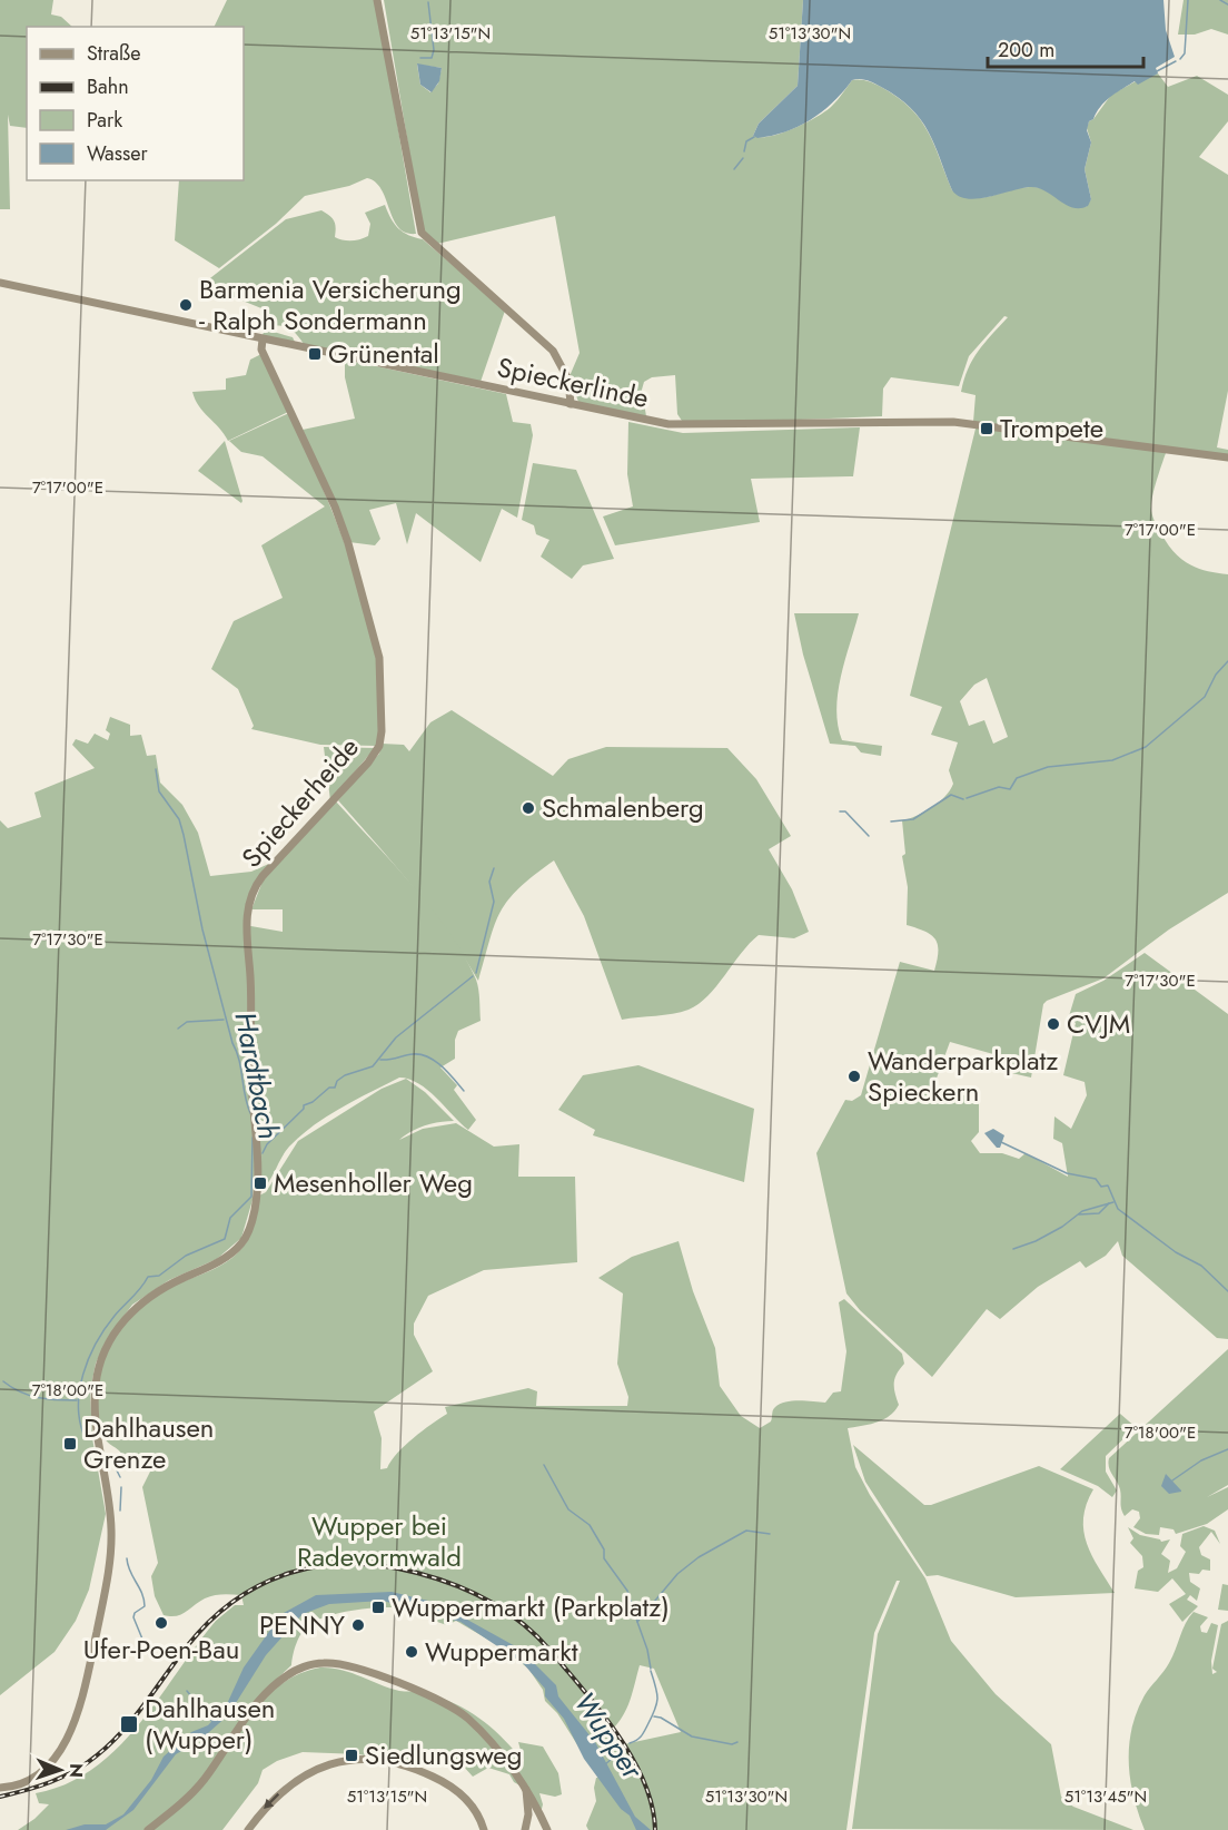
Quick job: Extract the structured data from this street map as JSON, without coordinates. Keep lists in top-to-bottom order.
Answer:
{
  "streets": {
    "main road": ["Spieckerlinde", "Spieckerheide"]
  },
  "crossings": [
    ["Spieckerlinde", "Spieckerheide"]
  ],
  "water": ["Hardtbach", "Wupper"],
  "parks": ["Wupper bei Radevormwald"],
  "places": {
    "other": [
      "Barmenia Versicherung - Ralph Sondermann",
      "Schmalenberg",
      "CVJM",
      "Wanderparkplatz Spieckern",
      "Ufer-Poen-Bau",
      "PENNY",
      "Wuppermarkt"
    ],
    "transit": [
      "Grünental",
      "Trompete",
      "Mesenholler Weg",
      "Dahlhausen Grenze",
      "Wuppermarkt (Parkplatz)",
      "Dahlhausen (Wupper)",
      "Siedlungsweg"
    ]
  },
  "legend": [
    "Straße",
    "Bahn",
    "Park",
    "Wasser"
  ],
  "scale_bar": "200 m",
  "north": "right",
  "coordinates": [
    "51°13'15\"N",
    "51°13'30\"N",
    "7°17'00\"E",
    "7°17'30\"E",
    "7°18'00\"E",
    "51°13'45\"N"
  ]
}
